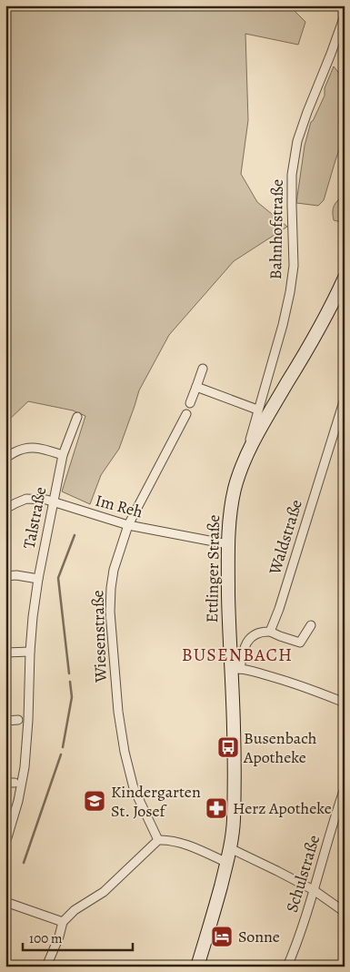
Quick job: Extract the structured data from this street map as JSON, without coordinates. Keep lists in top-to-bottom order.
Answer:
{
  "streets": {
    "main road": ["Ettlinger Straße"],
    "street": [
      "Bahnhofstraße",
      "Im Reh",
      "Talstraße",
      "Waldstraße",
      "Wiesenstraße",
      "Schulstraße"
    ]
  },
  "crossings": [
    ["Bahnhofstraße", "Ettlinger Straße"],
    ["Im Reh", "Talstraße"],
    ["Im Reh", "Ettlinger Straße"],
    ["Im Reh", "Wiesenstraße"]
  ],
  "districts": ["BUSENBACH"],
  "places": {
    "bus stop": ["Busenbach Apotheke"],
    "school or university": ["Kindergarten St. Josef"],
    "pharmacy": ["Herz Apotheke"],
    "hotel": ["Sonne"]
  },
  "scale_bar": "100 m"
}
